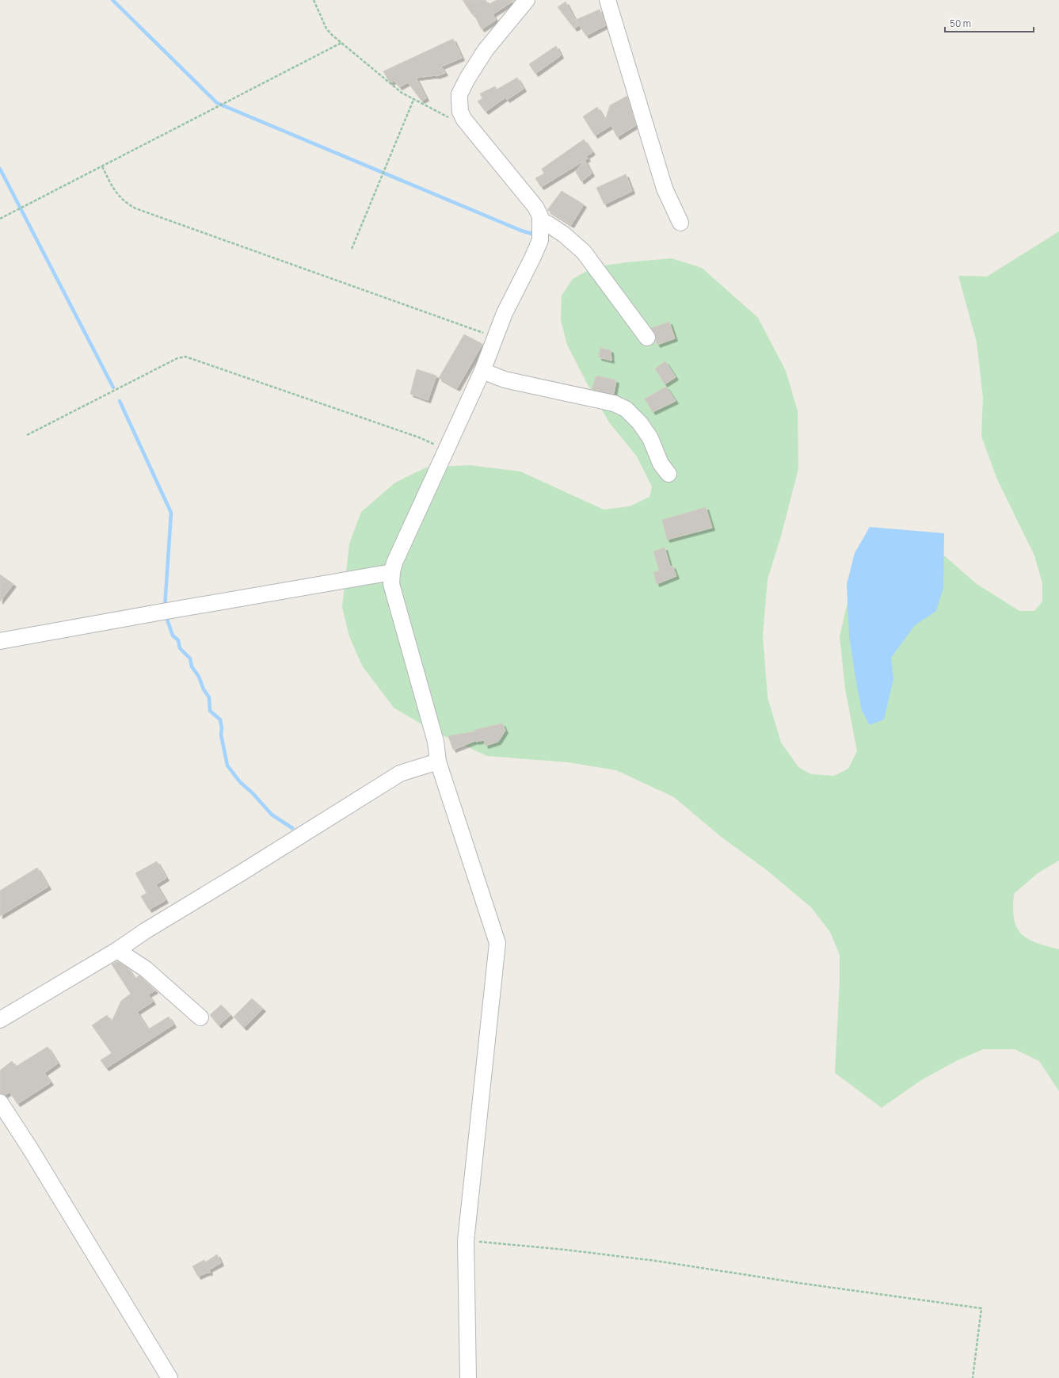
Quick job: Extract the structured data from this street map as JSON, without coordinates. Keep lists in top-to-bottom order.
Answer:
{
  "scale_bar": "50 m"
}
